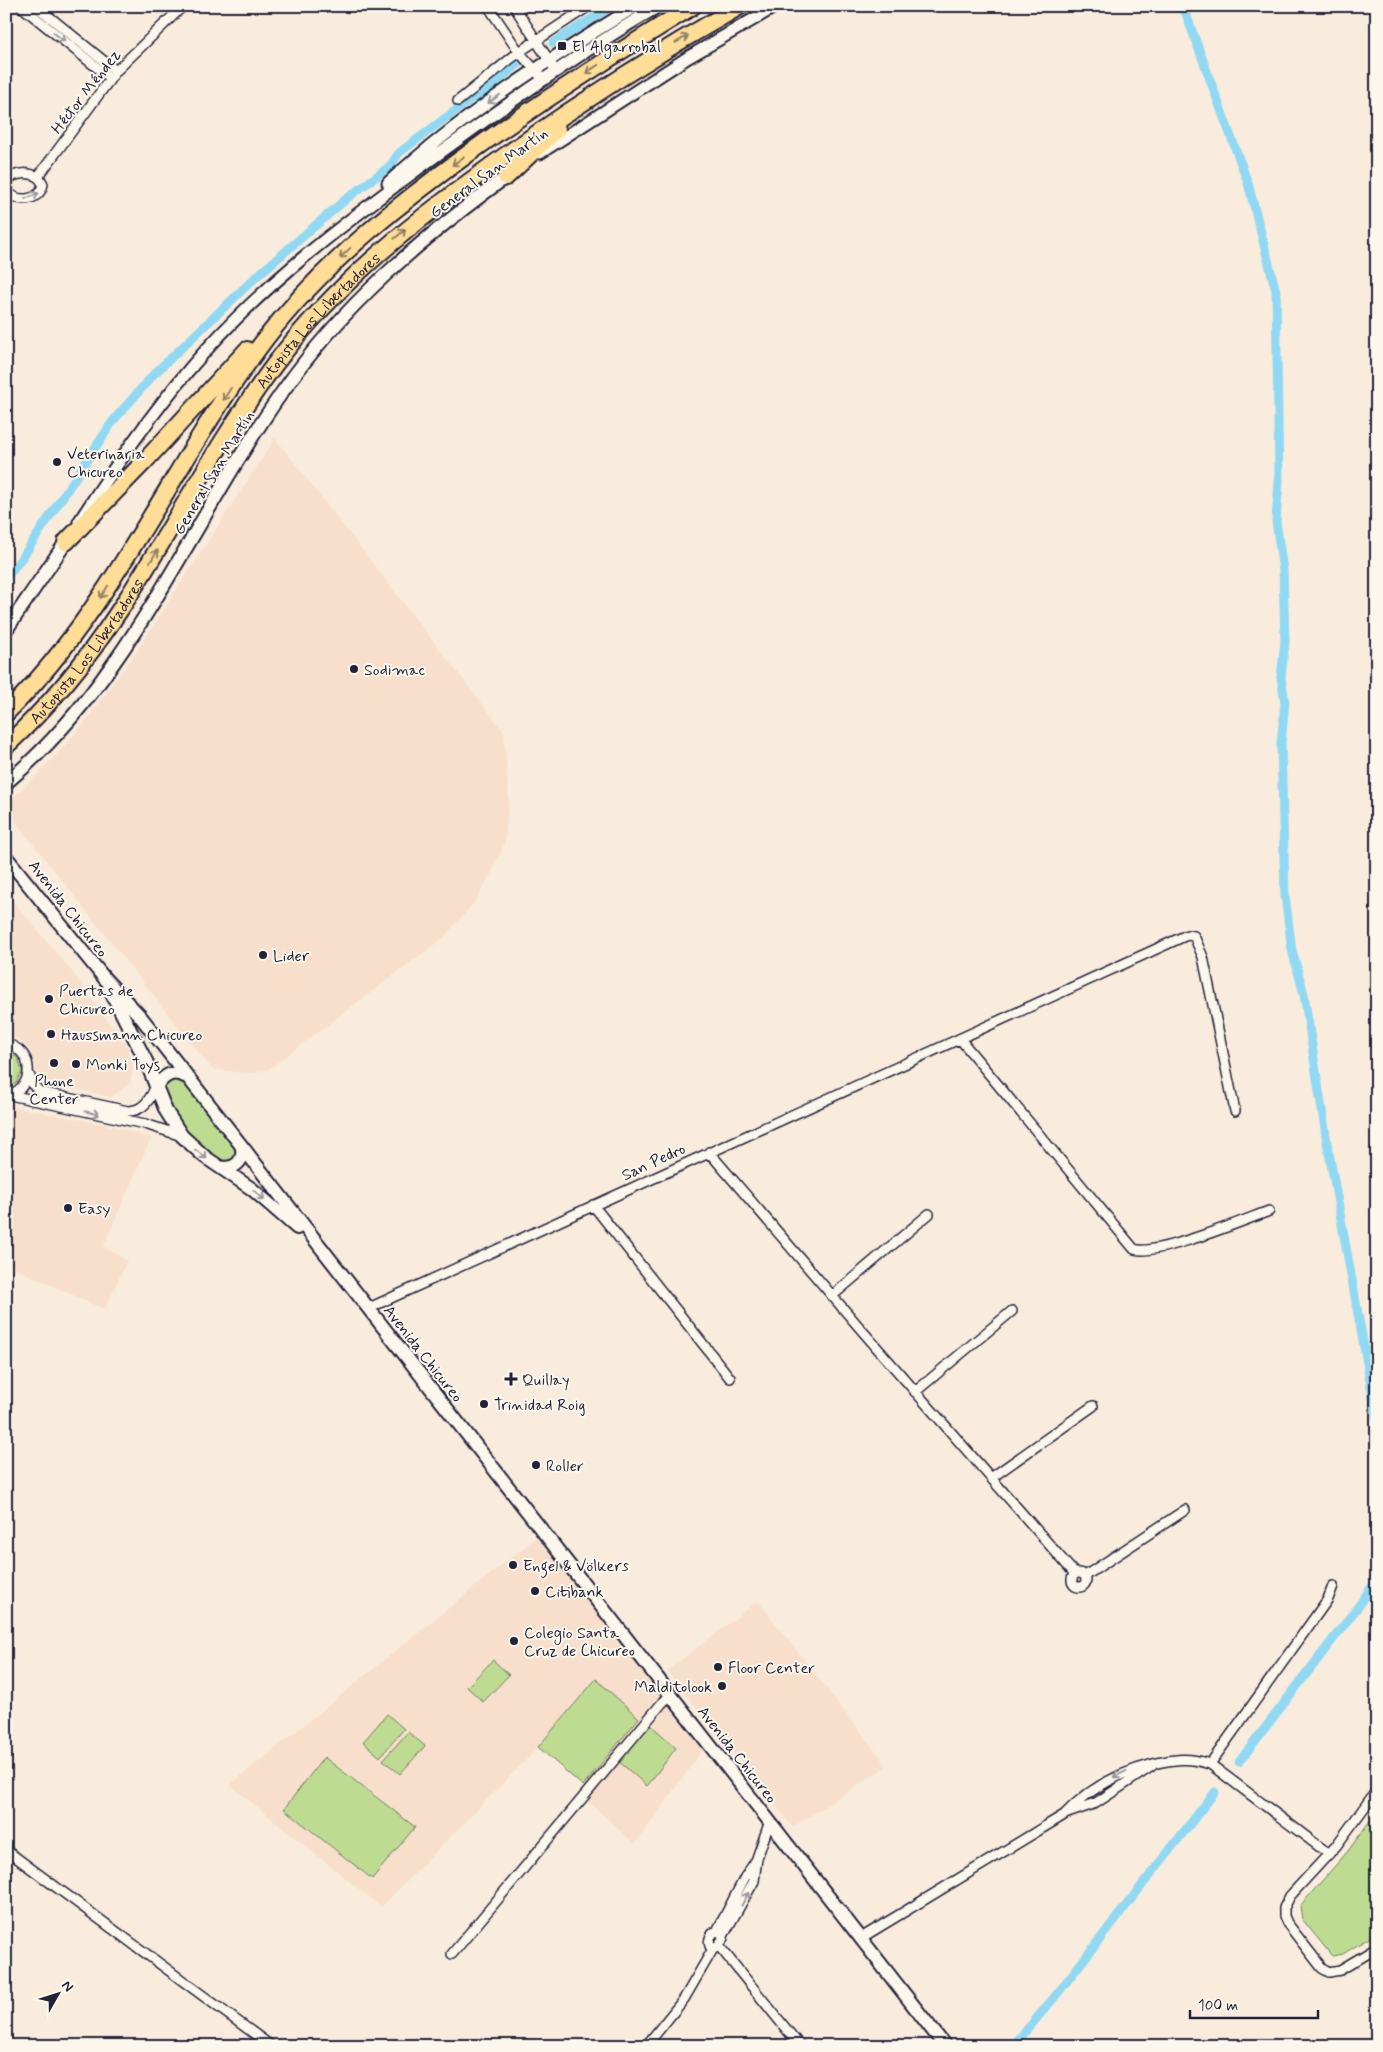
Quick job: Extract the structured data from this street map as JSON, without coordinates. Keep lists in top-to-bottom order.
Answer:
{
  "streets": {
    "highway": ["Autopista Los Libertadores"],
    "main road": ["General San Martín", "Avenida Chicureo"],
    "street": ["Héctor Méndez", "San Pedro"]
  },
  "crossings": [
    ["Avenida Chicureo", "San Pedro"]
  ],
  "places": {
    "transit": ["El Algarrobal"],
    "other": [
      "Veterinaria Chicureo",
      "Sodimac",
      "Lider",
      "Puertas de Chicureo",
      "Haussmann Chicureo",
      "Phone Center",
      "Monki Toys",
      "Easy",
      "Trinidad Roig",
      "Roller",
      "Engel & Völkers",
      "Citibank",
      "Colegio Santa Cruz de Chicureo",
      "Floor Center",
      "Malditolook"
    ],
    "health": ["Quillay"]
  },
  "scale_bar": "100 m",
  "north": "top right"
}
